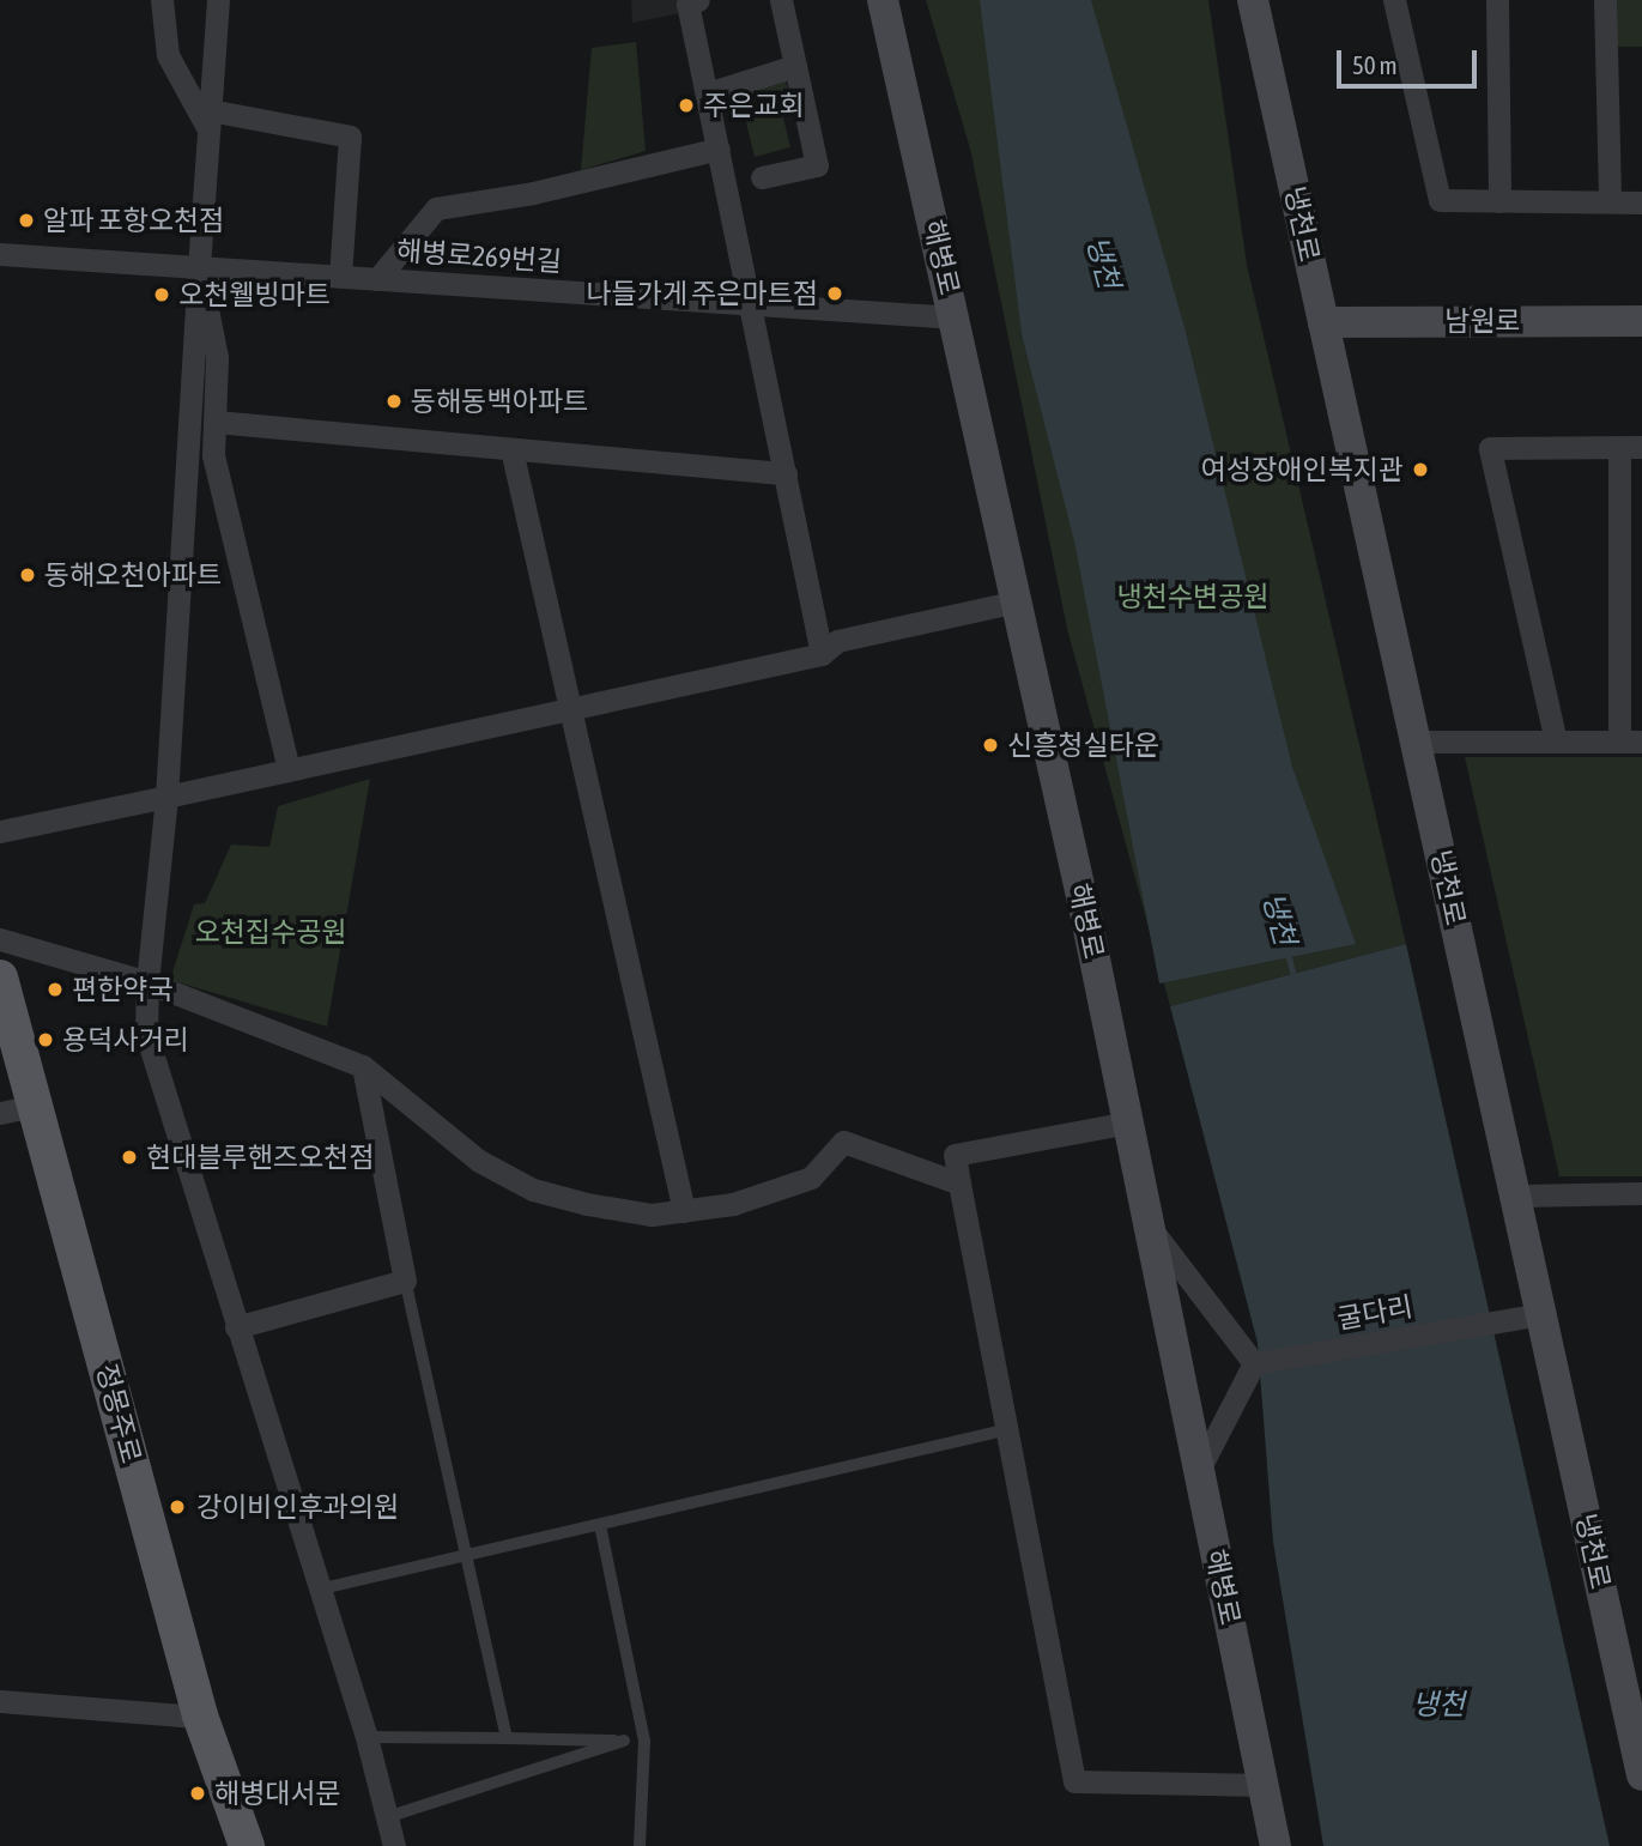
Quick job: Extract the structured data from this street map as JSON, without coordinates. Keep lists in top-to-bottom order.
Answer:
{
  "streets": {
    "main road": [
      "냉천로",
      "해병로",
      "남원로",
      "정몽주로"
    ],
    "street": ["해병로269번길", "굴다리"]
  },
  "crossings": [
    ["냉천로", "남원로"],
    ["냉천로", "굴다리"],
    ["해병로269번길", "해병로"]
  ],
  "water": ["냉천"],
  "parks": ["냉천수변공원", "오천집수공원"],
  "places": [
    "주은교회",
    "알파 포항오천점",
    "나들가게 주은마트점",
    "오천웰빙마트",
    "동해동백아파트",
    "여성장애인복지관",
    "동해오천아파트",
    "신흥청실타운",
    "편한약국",
    "용덕사거리",
    "현대블루핸즈오천점",
    "강이비인후과의원",
    "해병대서문"
  ],
  "scale_bar": "50 m"
}
